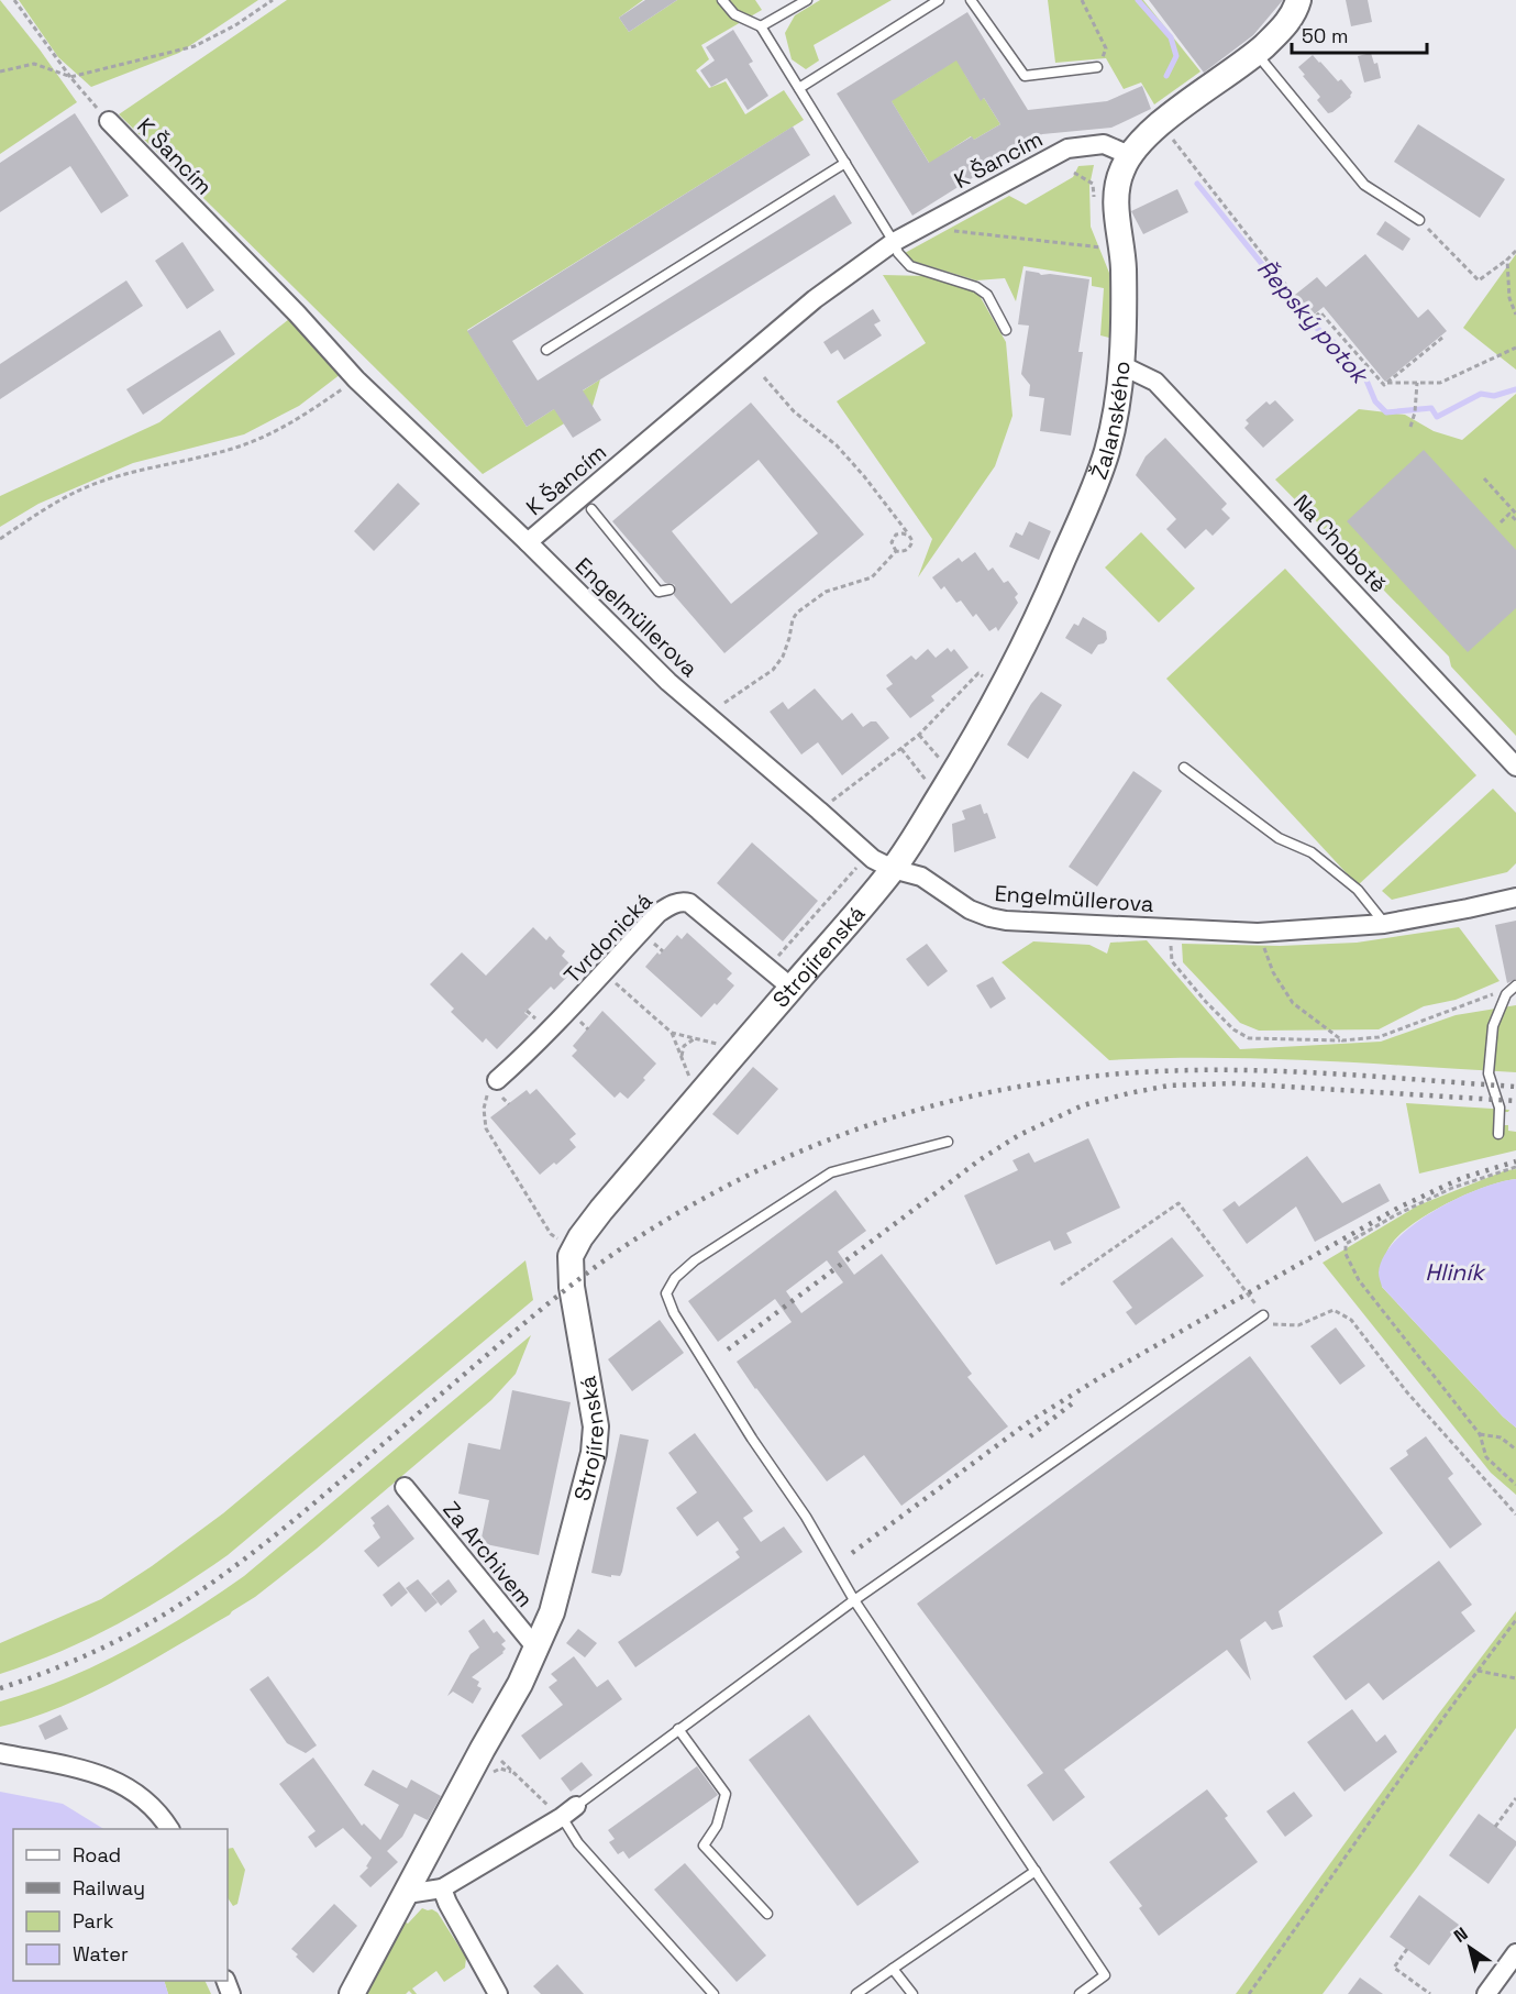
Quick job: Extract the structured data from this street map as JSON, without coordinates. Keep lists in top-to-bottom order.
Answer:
{
  "streets": {
    "street": [
      "K Šancím",
      "Žalanského",
      "Na Chobotě",
      "Engelmüllerova",
      "Tvrdonická",
      "Strojírenská",
      "Za Archivem"
    ]
  },
  "crossings": [
    ["K Šancím", "Žalanského"],
    ["K Šancím", "Engelmüllerova"],
    ["Žalanského", "Na Chobotě"],
    ["Žalanského", "Engelmüllerova"],
    ["Žalanského", "Strojírenská"],
    ["Engelmüllerova", "Strojírenská"],
    ["Tvrdonická", "Strojírenská"],
    ["Strojírenská", "Za Archivem"]
  ],
  "water": ["Řepský potok", "Hliník"],
  "legend": [
    "Road",
    "Railway",
    "Park",
    "Water"
  ],
  "scale_bar": "50 m",
  "north": "top left"
}
